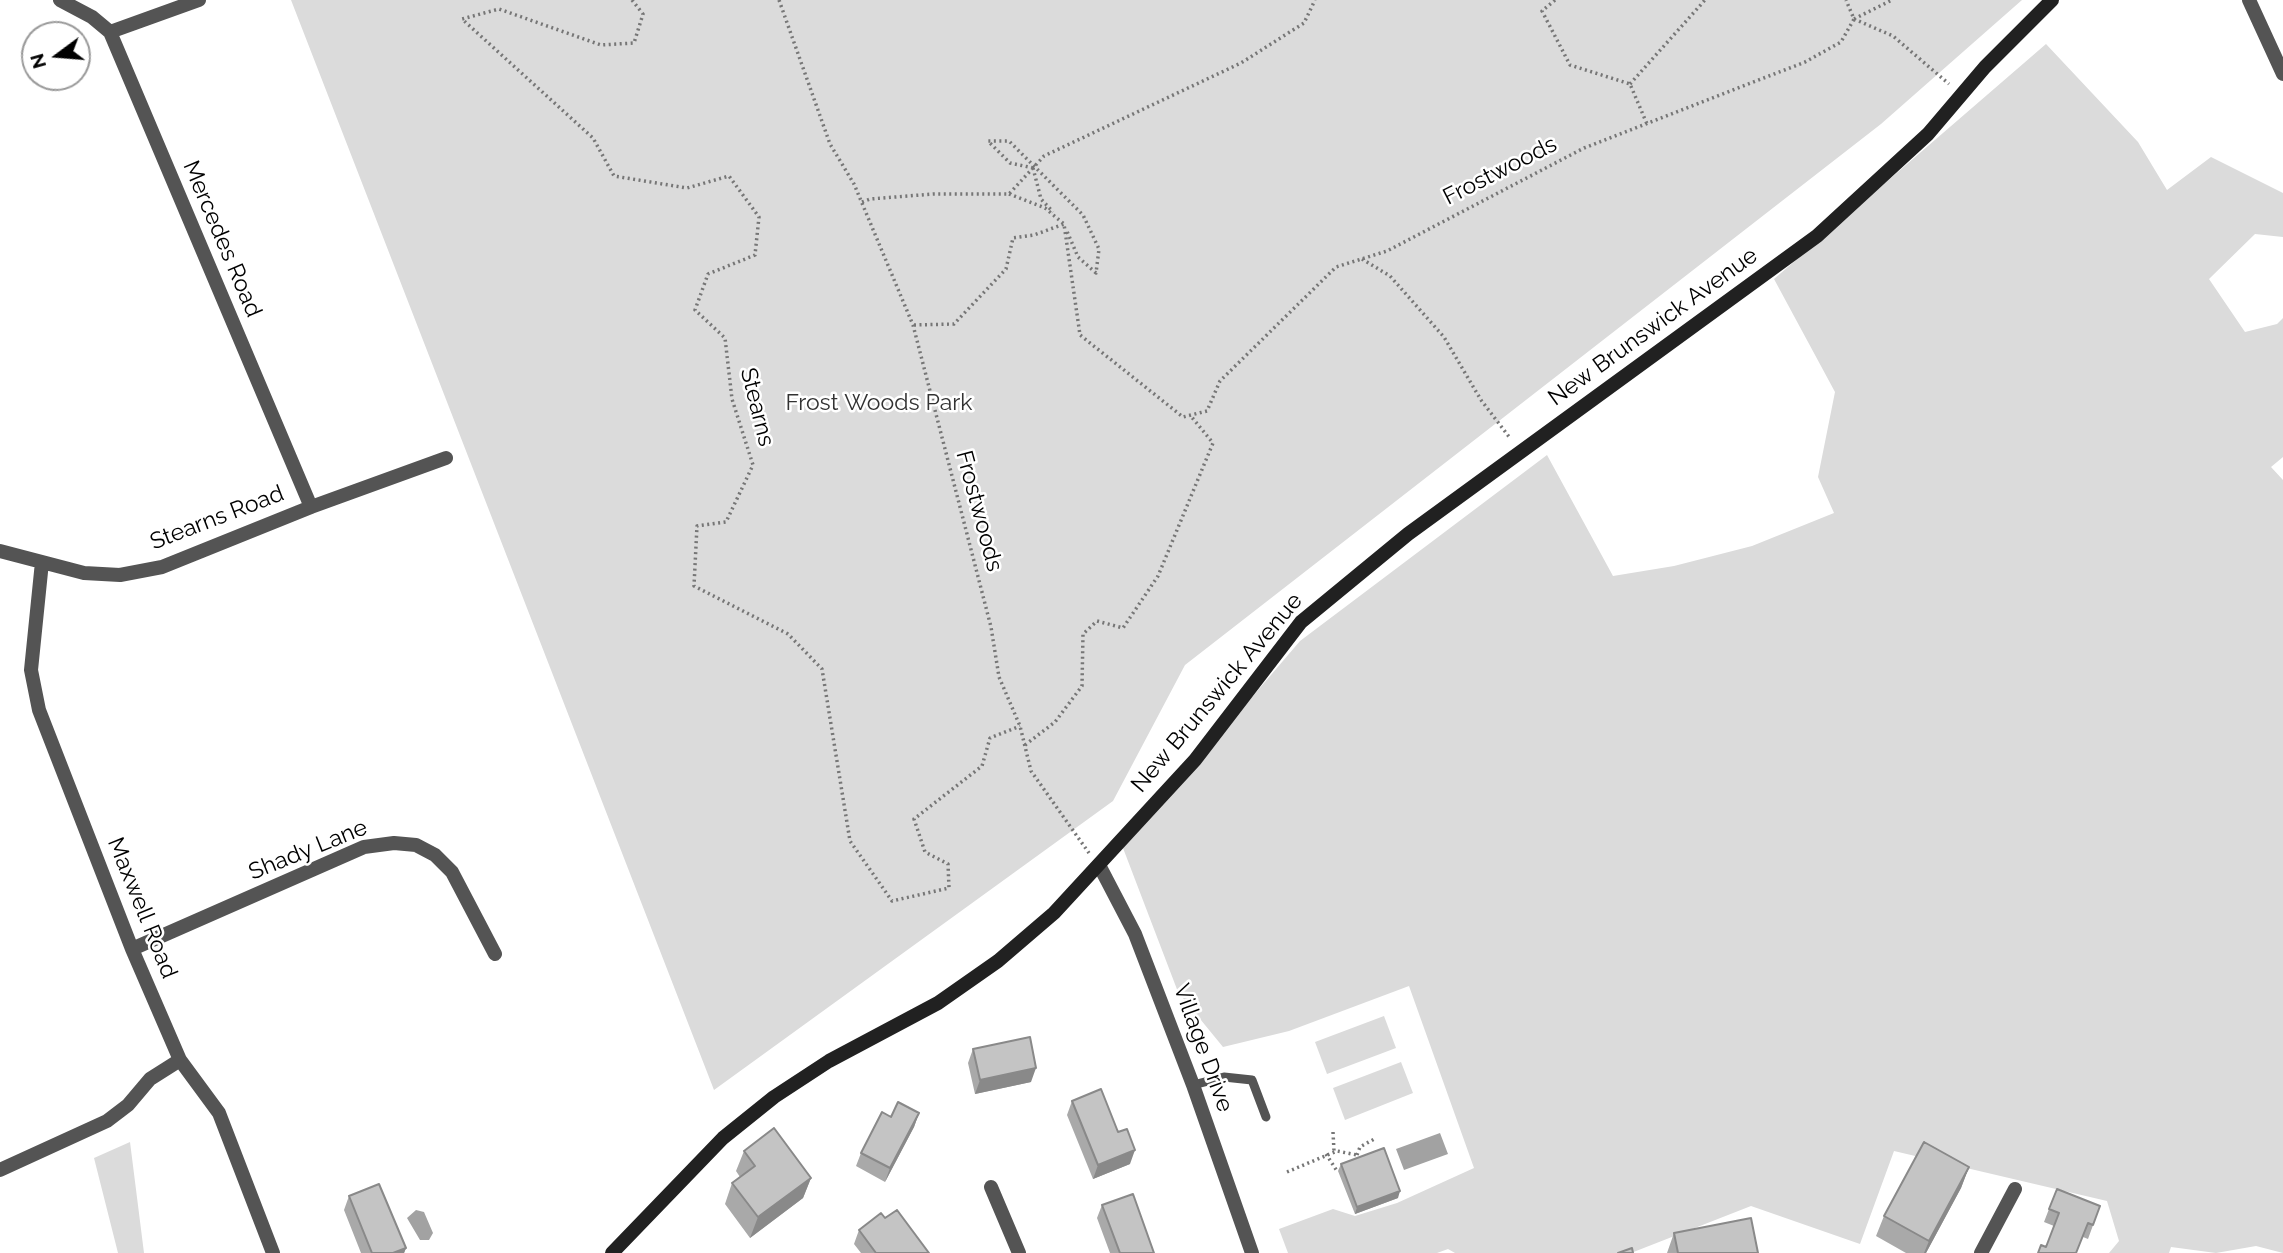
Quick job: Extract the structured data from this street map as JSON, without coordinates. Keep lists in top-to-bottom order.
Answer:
{
  "streets": {
    "street": [
      "Mercedes Road",
      "New Brunswick Avenue",
      "Stearns Road",
      "Shady Lane",
      "Maxwell Road",
      "Village Drive"
    ],
    "path": ["Frostwoods", "Stearns"]
  },
  "crossings": [
    ["Frostwoods", "New Brunswick Avenue"],
    ["Frostwoods", "Stearns"],
    ["Frostwoods", "Village Drive"],
    ["Mercedes Road", "Stearns Road"],
    ["New Brunswick Avenue", "Village Drive"],
    ["Stearns Road", "Maxwell Road"],
    ["Shady Lane", "Maxwell Road"]
  ],
  "parks": ["Frost Woods Park"],
  "north": "left"
}
